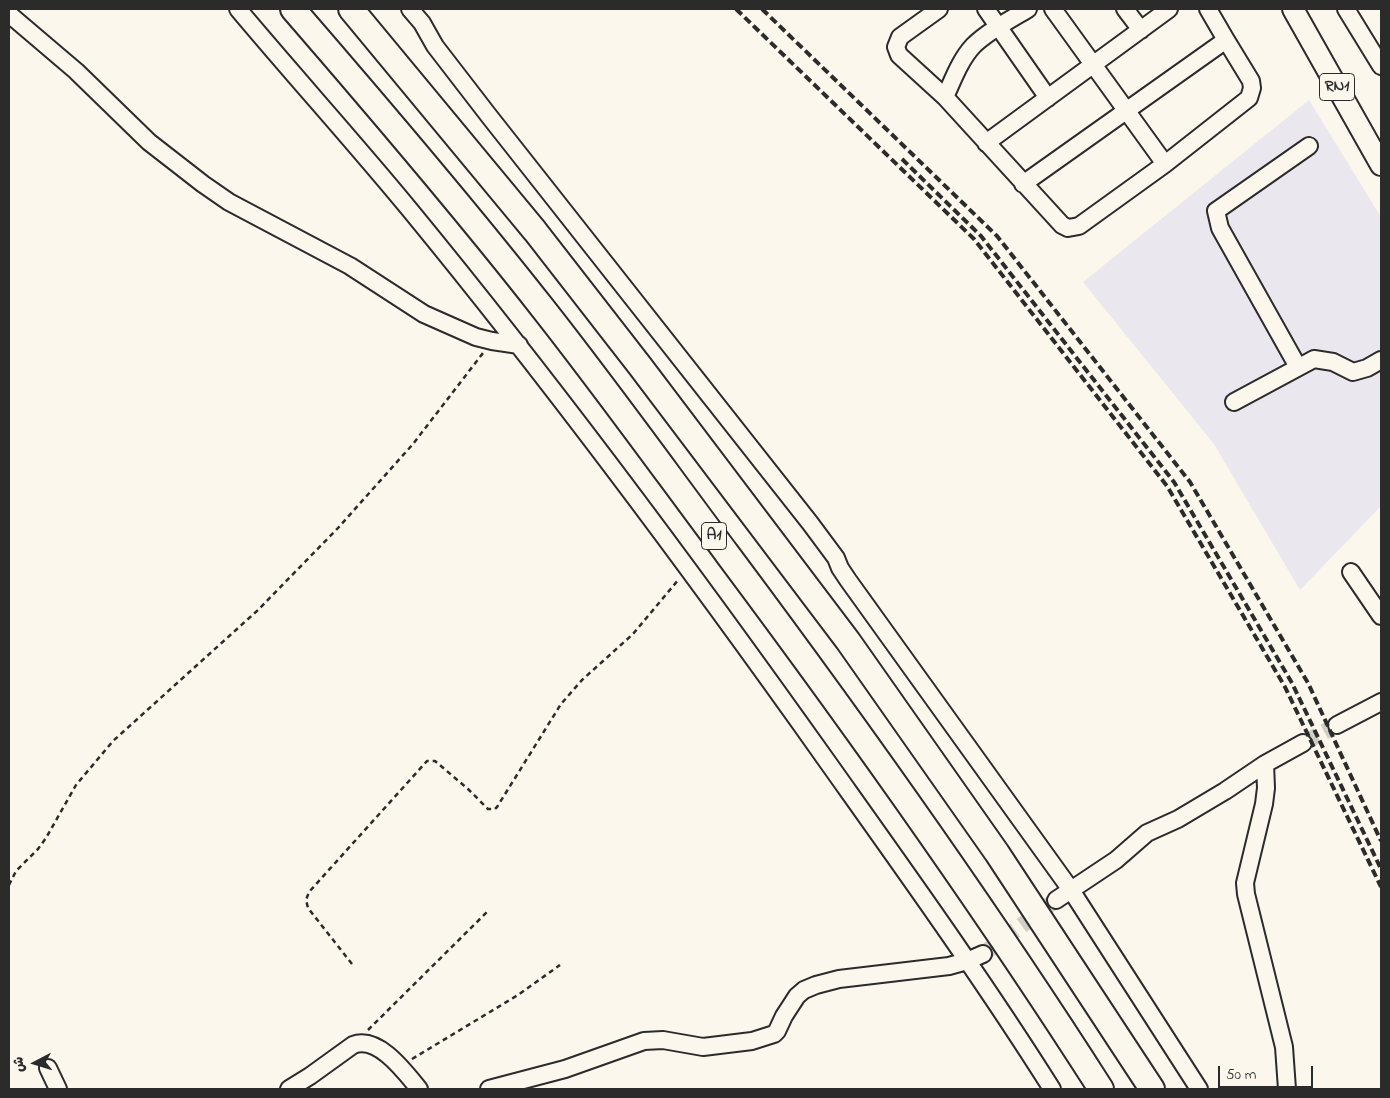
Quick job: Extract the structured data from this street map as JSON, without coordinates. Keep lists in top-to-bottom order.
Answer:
{
  "streets": {
    "highway": ["A1"],
    "main road": ["RN1"]
  },
  "scale_bar": "50 m",
  "north": "left"
}
